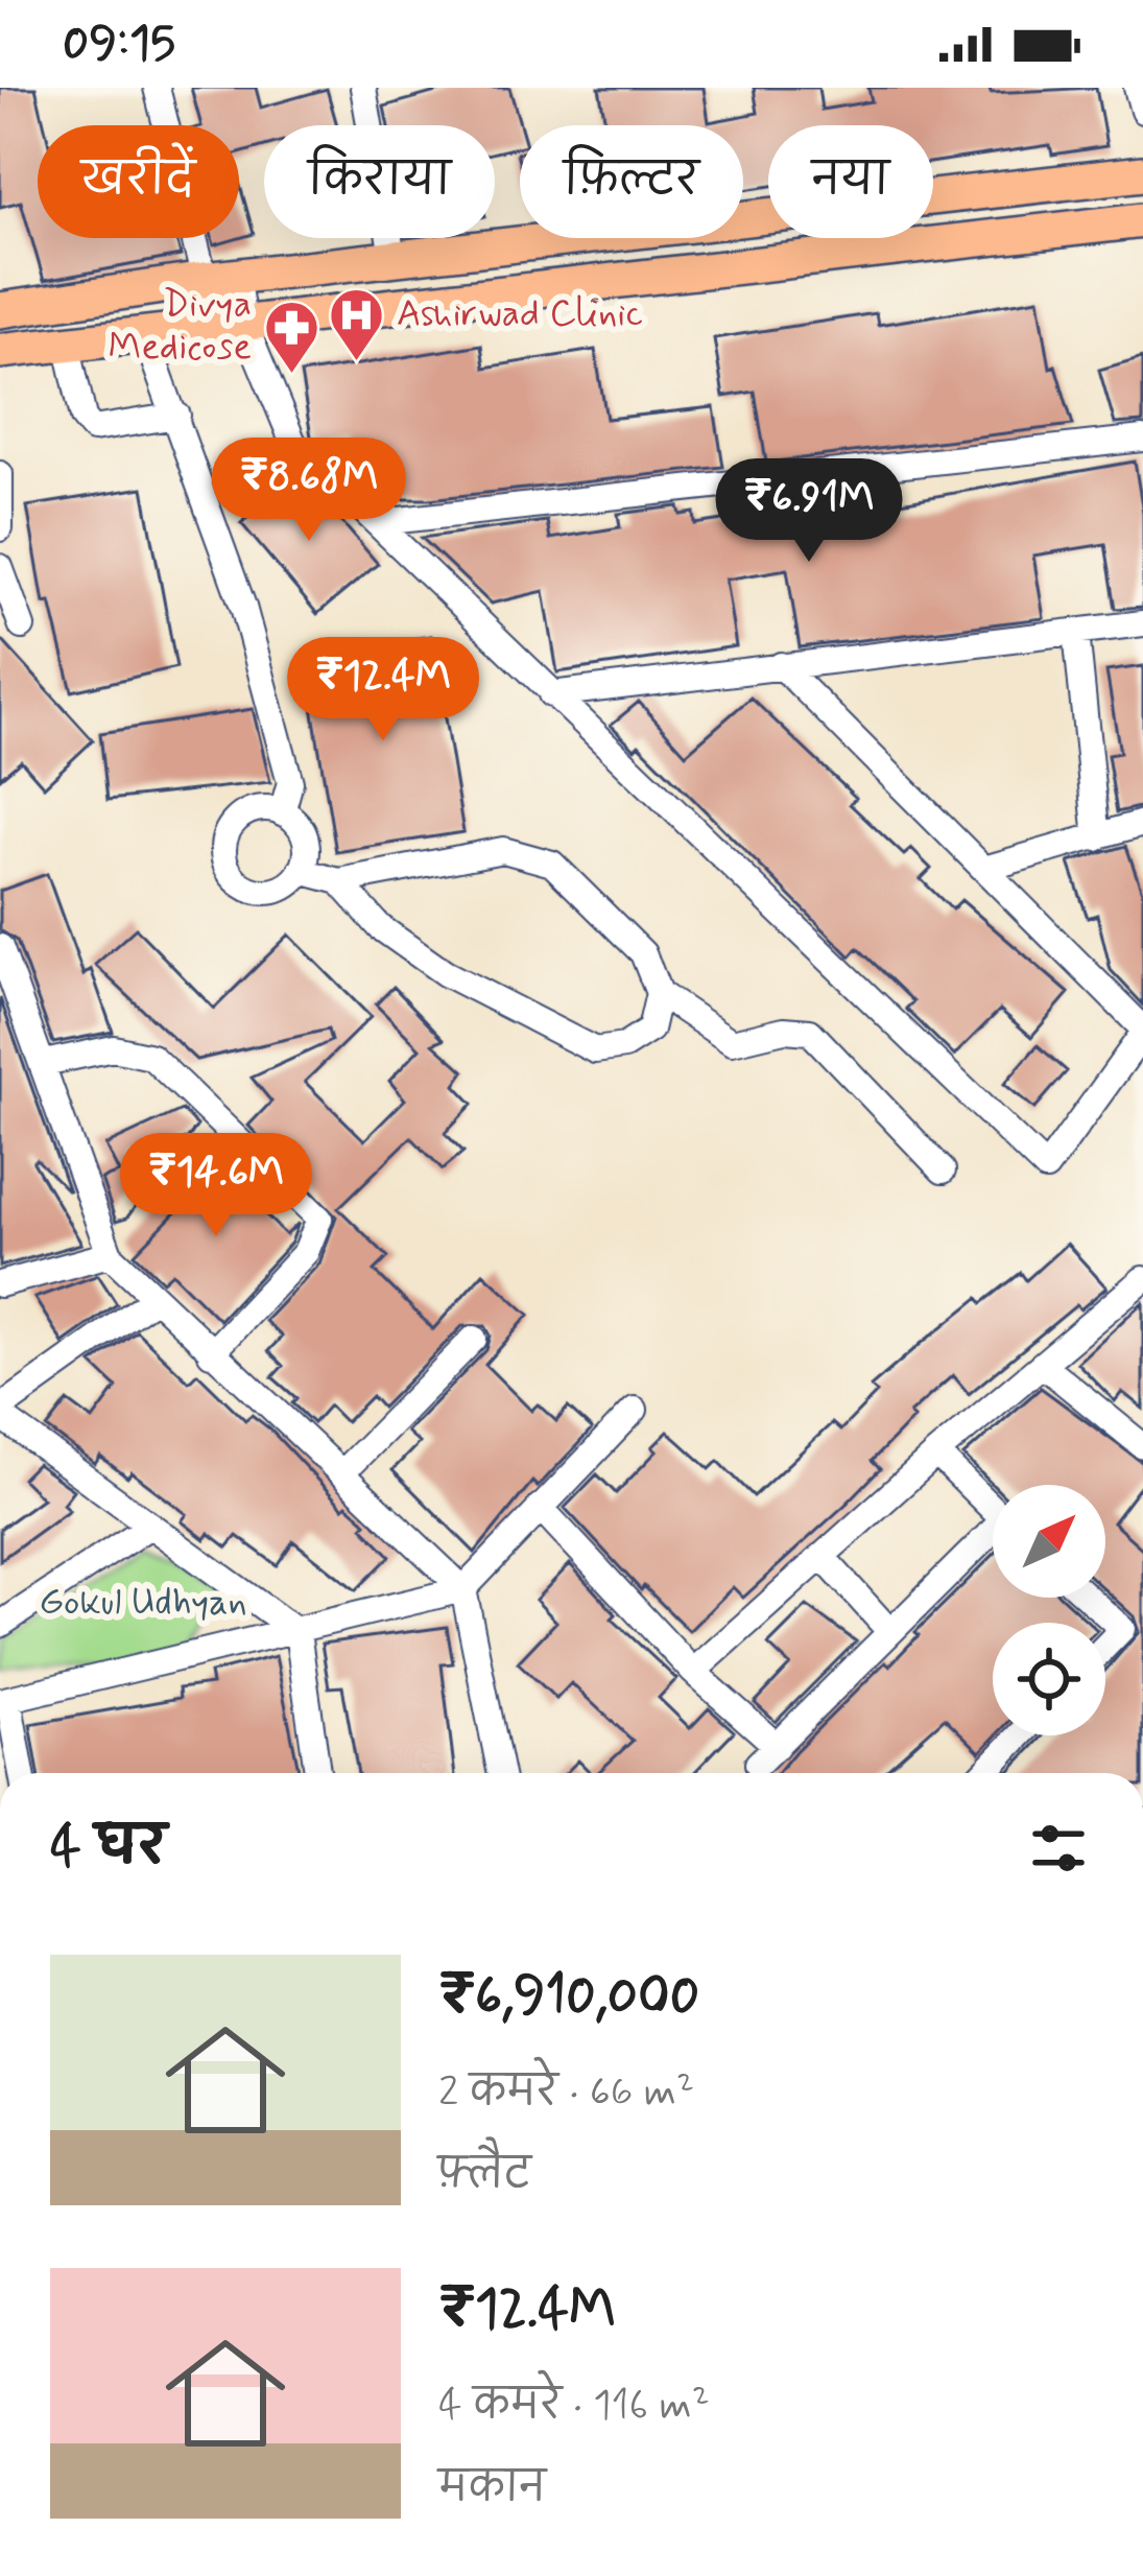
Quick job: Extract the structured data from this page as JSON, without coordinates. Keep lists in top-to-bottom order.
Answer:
{
  "parks": ["Gokul Udhyan"],
  "places": {
    "hospital": ["Ashirwad Clinic"],
    "pharmacy": ["Divya Medicose"]
  },
  "north": "top right",
  "page": {
    "status": "09:15",
    "chip": [
      "खरीदें",
      "किराया",
      "फ़िल्टर",
      "नया"
    ],
    "price": [
      "₹8.68M",
      "₹6.91M",
      "₹12.4M",
      "₹14.6M"
    ],
    "heading": "4 घर",
    "list": [
      {
        "name": "₹6,910,000",
        "note": "2 कमरे · 66 m² · फ़्लैट"
      },
      {
        "name": "₹12.4M",
        "note": "4 कमरे · 116 m² · मकान"
      }
    ]
  }
}
